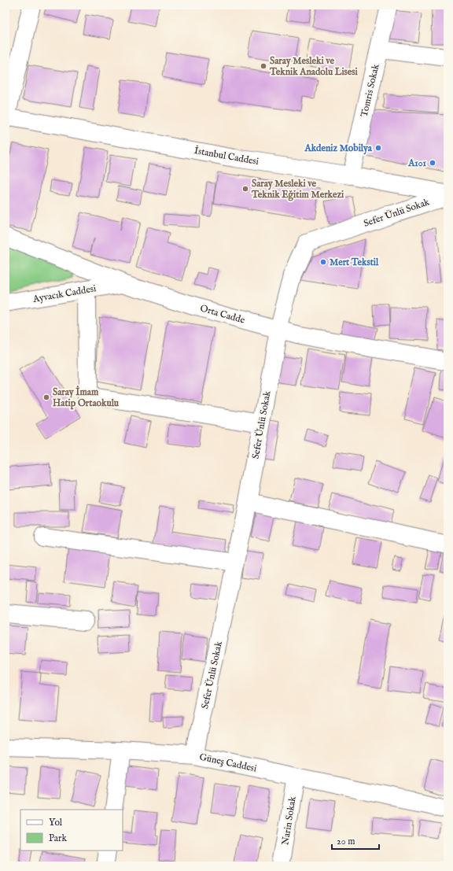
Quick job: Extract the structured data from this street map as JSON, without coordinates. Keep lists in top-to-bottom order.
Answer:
{
  "streets": {
    "main road": [
      "Tomris Sokak",
      "İstanbul Caddesi",
      "Sefer Ünlü Sokak",
      "Ayvacık Caddesi",
      "Orta Cadde",
      "Güneş Caddesi",
      "Narin Sokak"
    ]
  },
  "crossings": [
    ["Tomris Sokak", "İstanbul Caddesi"],
    ["İstanbul Caddesi", "Sefer Ünlü Sokak"],
    ["Sefer Ünlü Sokak", "Orta Cadde"],
    ["Sefer Ünlü Sokak", "Güneş Caddesi"],
    ["Ayvacık Caddesi", "Orta Cadde"],
    ["Güneş Caddesi", "Narin Sokak"]
  ],
  "places": [
    "Saray Mesleki ve Teknik Anadolu Lisesi",
    "Akdeniz Mobilya",
    "A101",
    "Saray Mesleki ve Teknik Eğitim Merkezi",
    "Mert Tekstil",
    "Saray İmam Hatip Ortaokulu"
  ],
  "legend": ["Yol", "Park"],
  "scale_bar": "20 m"
}
